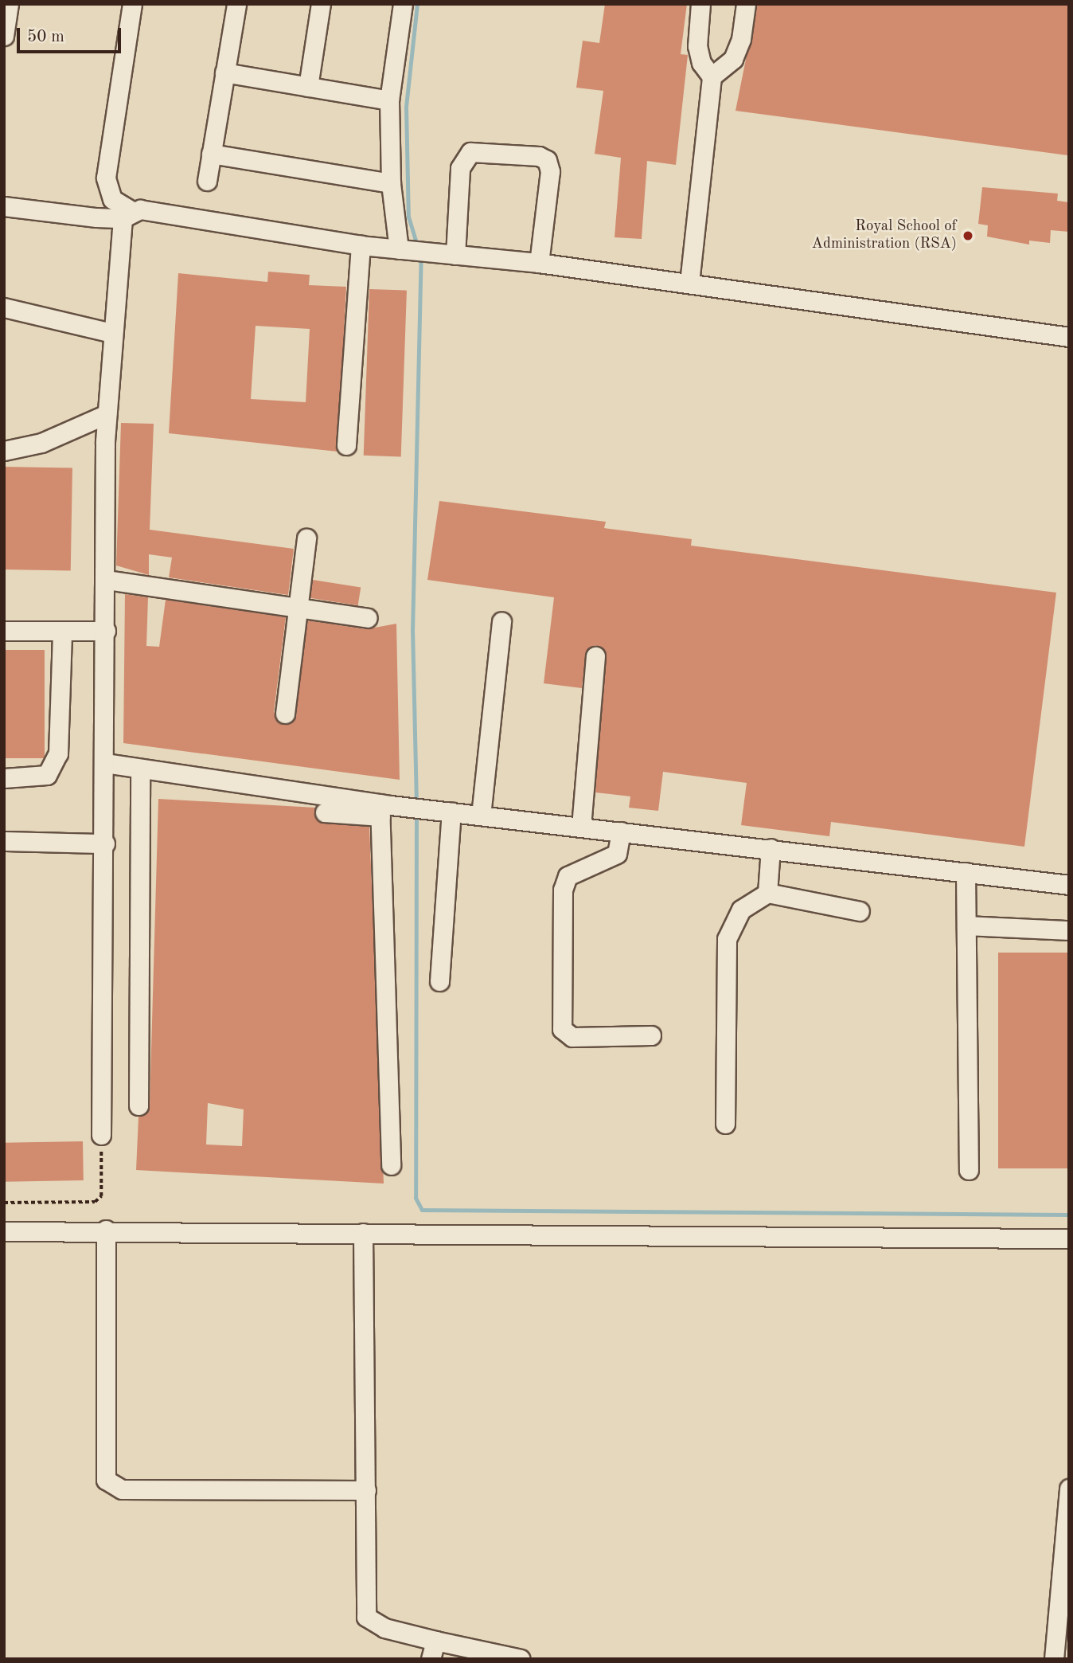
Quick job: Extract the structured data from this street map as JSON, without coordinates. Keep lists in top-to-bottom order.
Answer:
{
  "places": ["Royal School of Administration (RSA)"],
  "scale_bar": "50 m"
}
